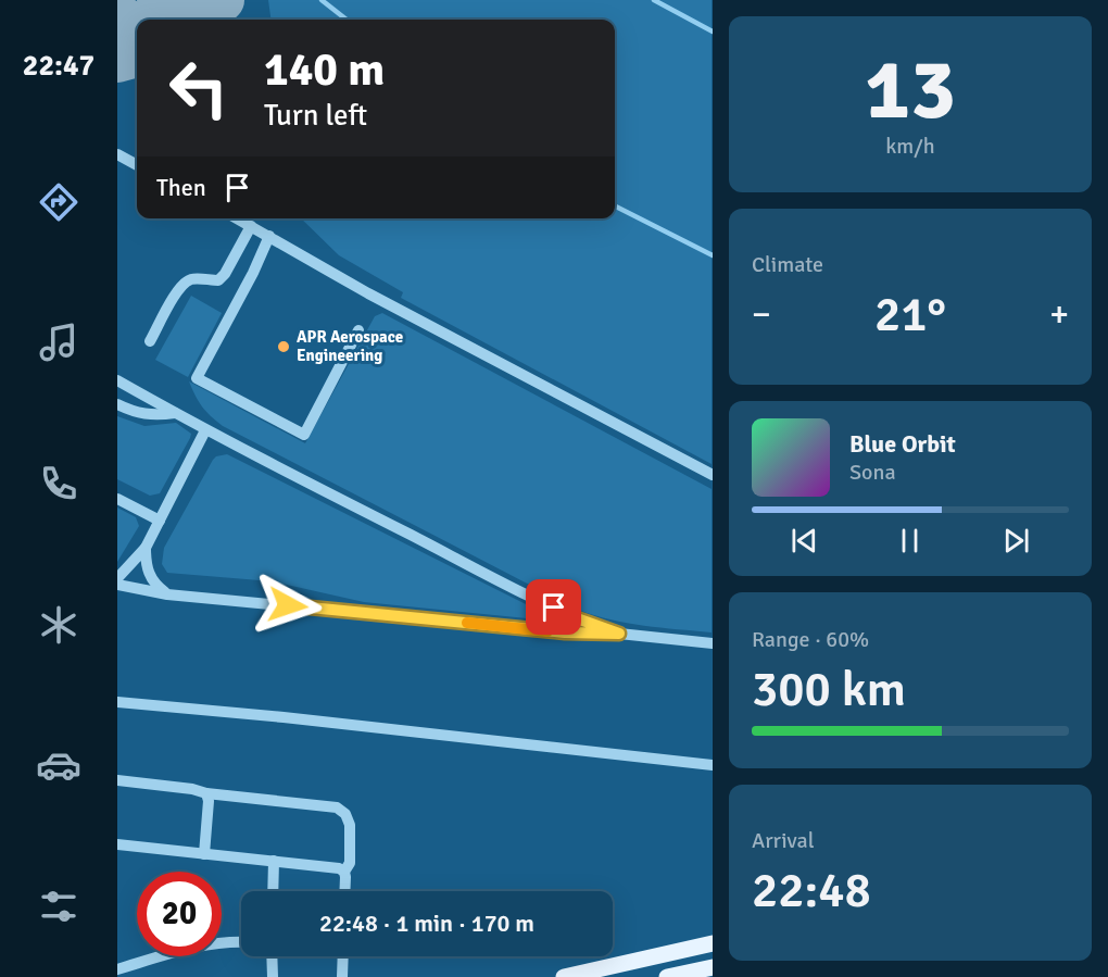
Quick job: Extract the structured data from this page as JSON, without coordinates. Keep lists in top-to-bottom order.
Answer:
{
  "places": ["APR Aerospace Engineering"],
  "page": {
    "tabs": "22:47",
    "tile": [
      ["13", "km/h"],
      "Climate",
      ["Range · 60%", "300 km"],
      ["Arrival", "22:48"]
    ],
    "turn": ["140 m", "Turn left"],
    "then": "Then",
    "heat": ["−", "21°", "+"],
    "song": ["Blue Orbit", "Sona"],
    "limit": "20",
    "trip": "22:48 · 1 min · 170 m"
  }
}
